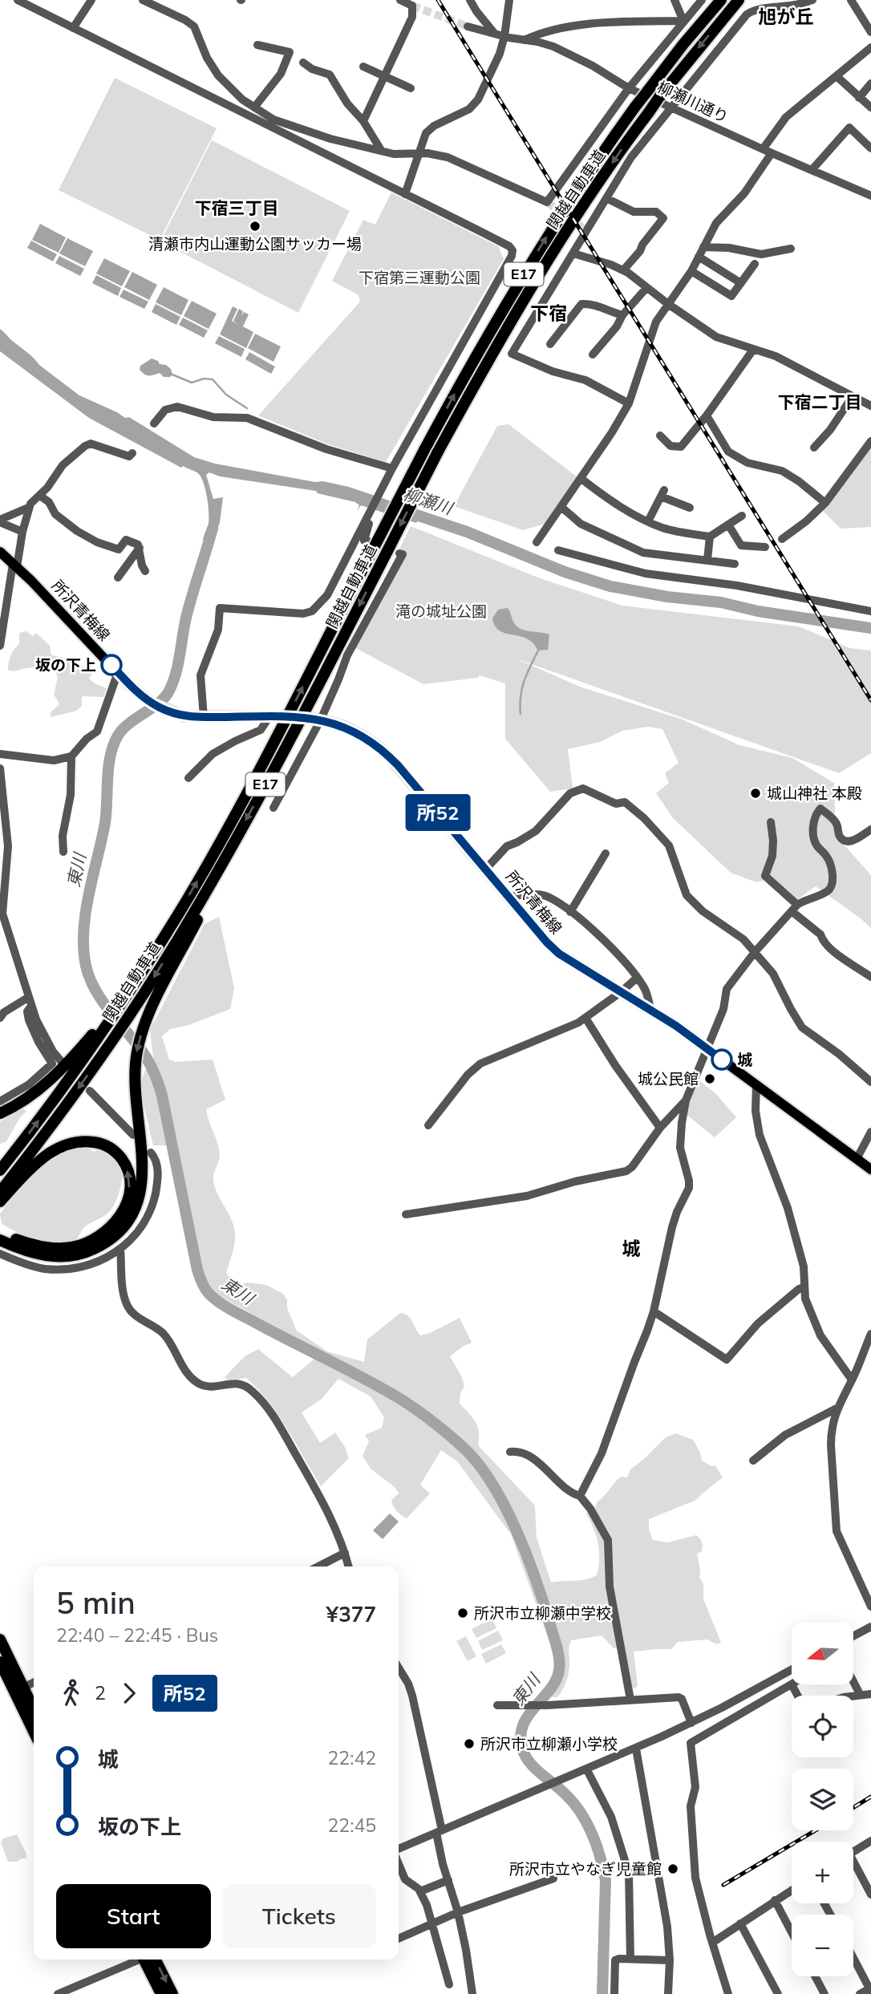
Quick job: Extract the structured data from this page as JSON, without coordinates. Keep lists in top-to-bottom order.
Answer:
{
  "streets": {
    "highway": ["関越自動車道", "E17"],
    "main road": ["所沢青梅線"],
    "street": ["柳瀬川通り"]
  },
  "districts": [
    "旭が丘",
    "下宿三丁目",
    "下宿",
    "下宿二丁目",
    "城"
  ],
  "water": ["柳瀬川", "東川"],
  "parks": ["下宿第三運動公園", "滝の城址公園"],
  "places": [
    "清瀬市内山運動公園サッカー場",
    "坂の下上",
    "城山神社 本殿",
    "城",
    "城公民館",
    "所沢市立柳瀬中学校",
    "所沢市立柳瀬小学校",
    "所沢市立やなぎ児童館"
  ],
  "lines": ["bus line 所52"],
  "north": "left",
  "page": {
    "on_map": "所52",
    "heading": ["5 min", "22:40 – 22:45 · Bus", "¥377"],
    "map_buttons": ["+", "−"],
    "legs": ["2", "所52"],
    "list": [
      {
        "name": "城",
        "value": "22:42"
      },
      {
        "name": "坂の下上",
        "value": "22:45"
      }
    ],
    "buttons": ["Start", "Tickets"]
  }
}
